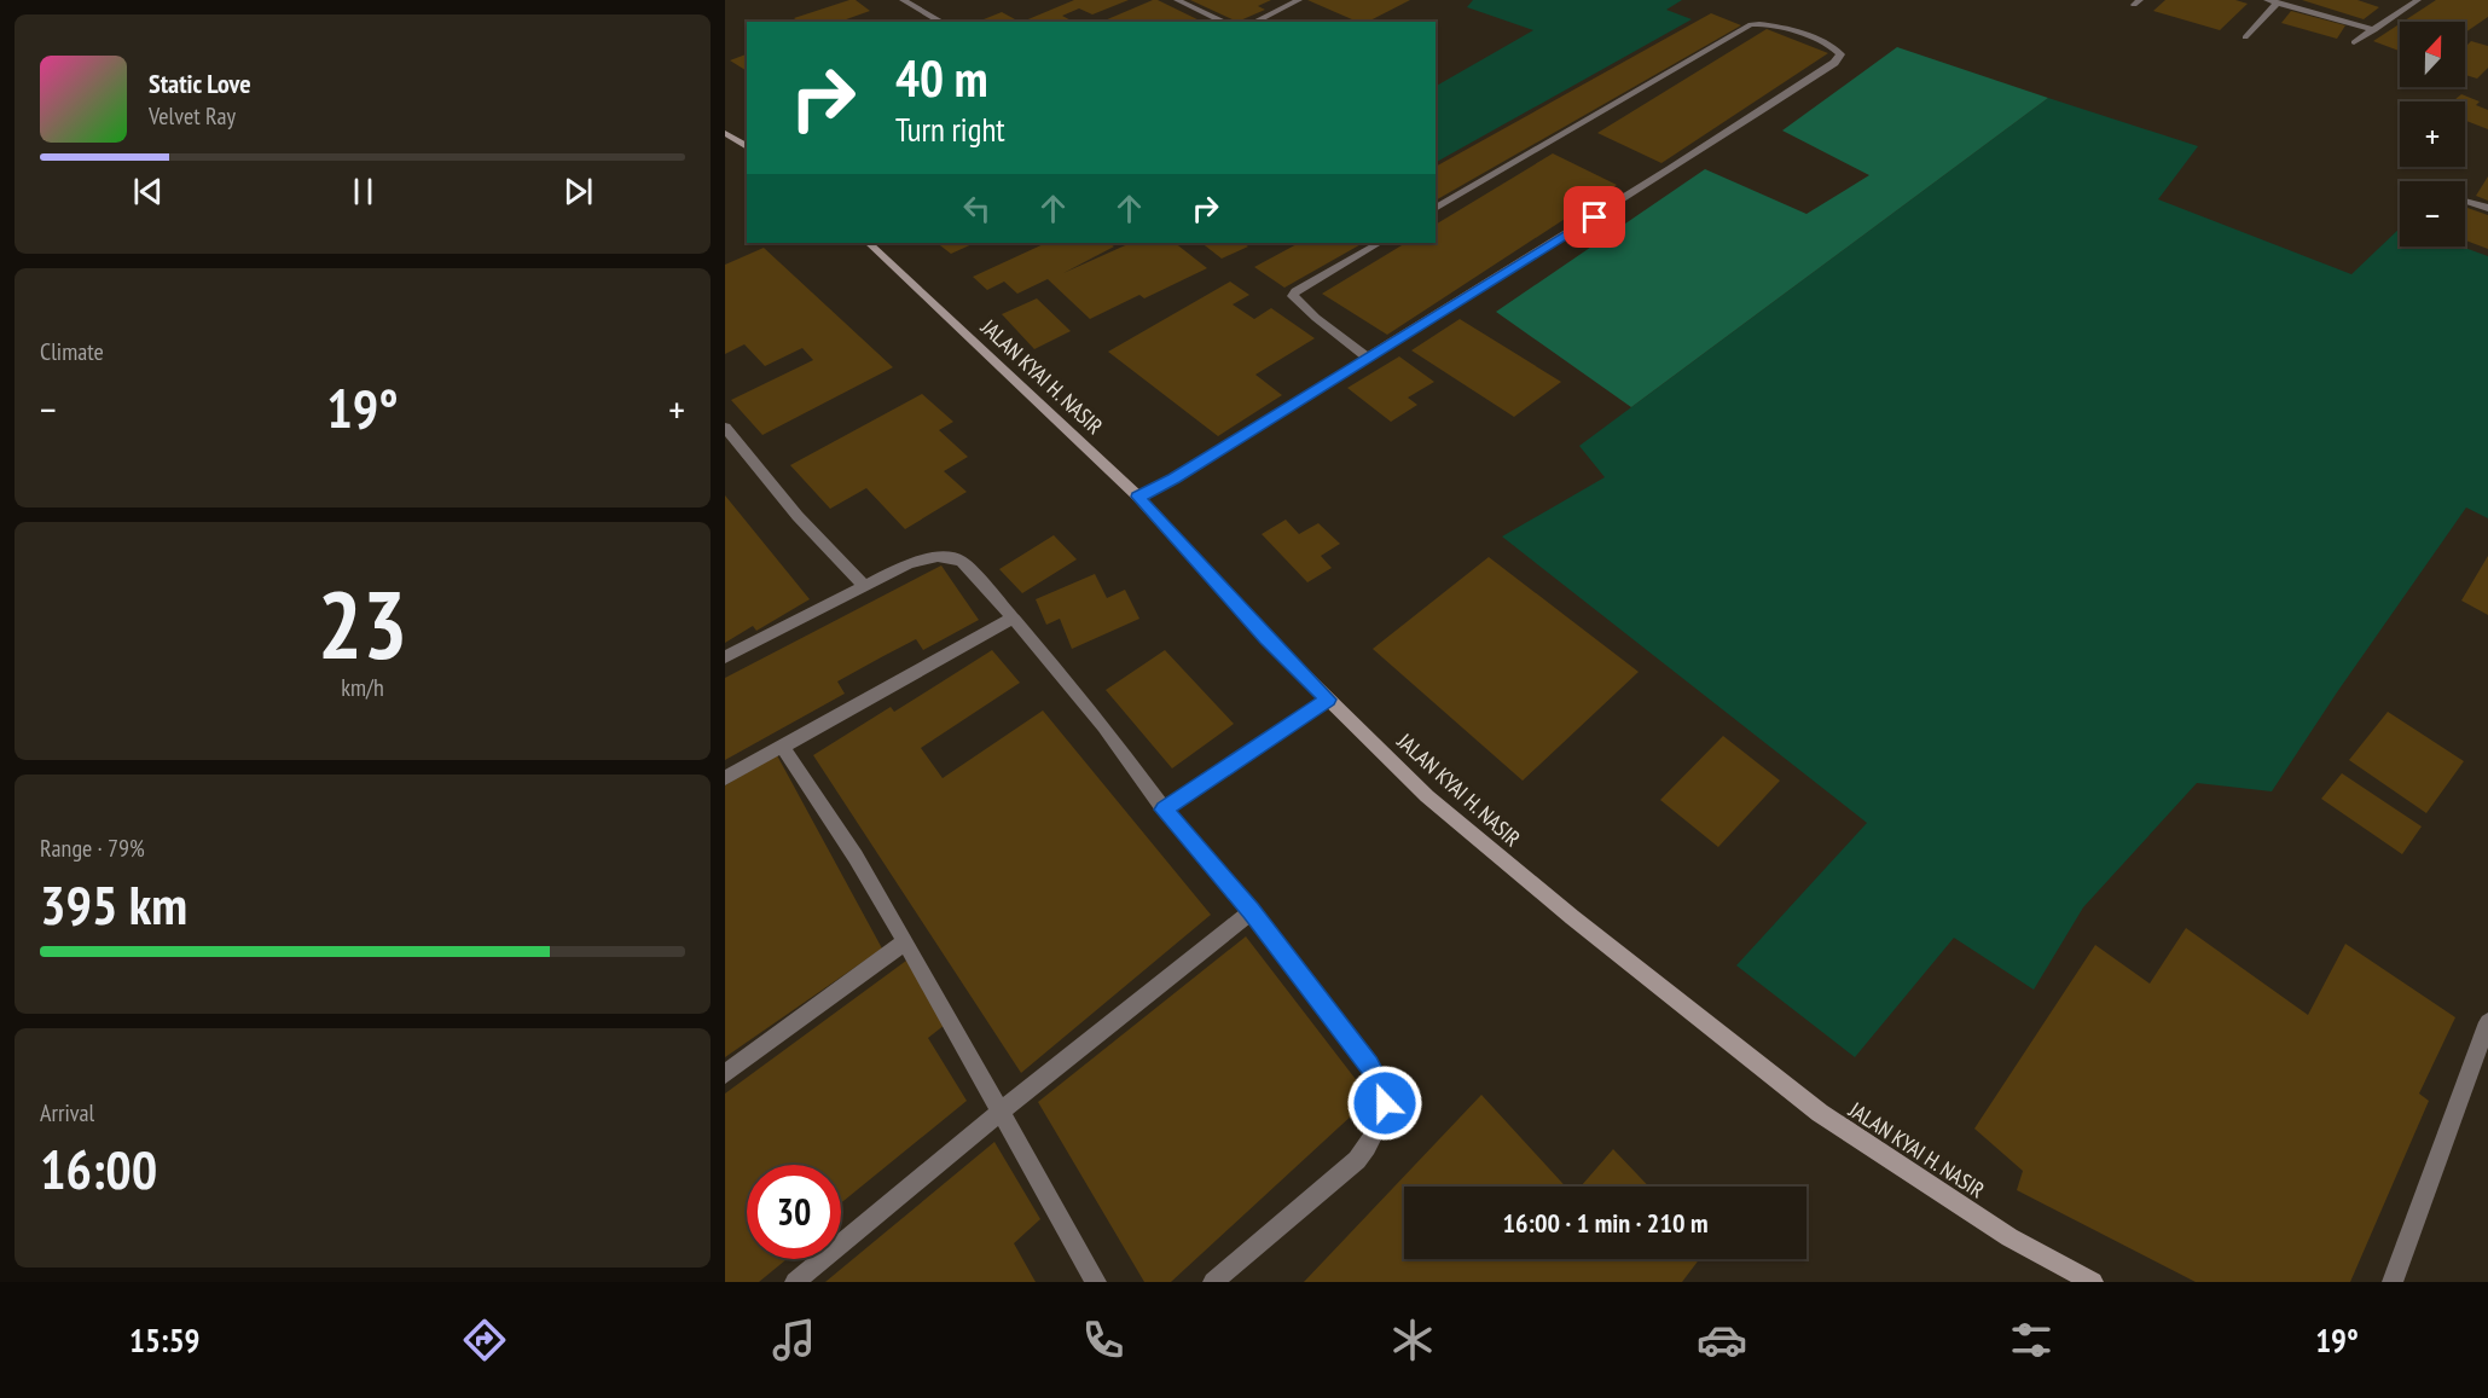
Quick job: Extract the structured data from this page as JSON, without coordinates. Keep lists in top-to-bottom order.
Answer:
{
  "streets": {
    "main road": ["JALAN KYAI H. NASIR"]
  },
  "north": "top",
  "page": {
    "map_buttons": ["+", "−"],
    "turn": ["40 m", "Turn right"],
    "song": ["Static Love", "Velvet Ray"],
    "tile": [
      "Climate",
      ["23", "km/h"],
      ["Range · 79%", "395 km"],
      ["Arrival", "16:00"]
    ],
    "heat": ["−", "19°", "+"],
    "limit": "30",
    "trip": "16:00 · 1 min · 210 m",
    "tabs": ["15:59", "19°"]
  }
}
